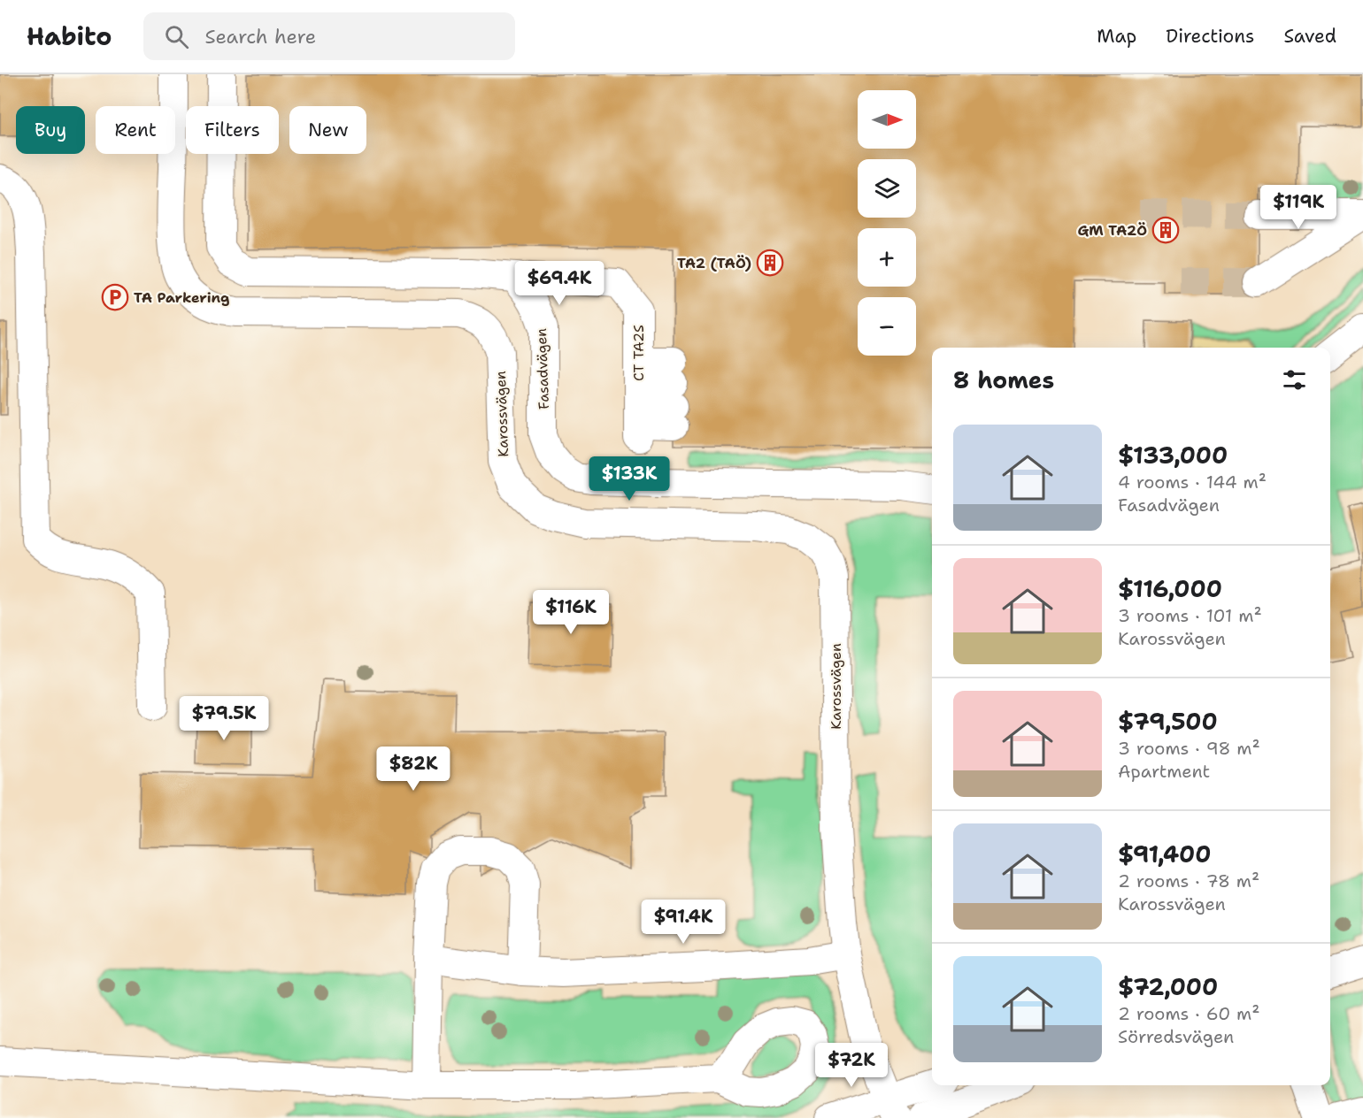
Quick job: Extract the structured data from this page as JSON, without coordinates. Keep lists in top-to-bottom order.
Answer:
{
  "streets": {
    "street": ["CT TA2S", "Fasadvägen", "Karossvägen"]
  },
  "crossings": [
    ["CT TA2S", "Fasadvägen"]
  ],
  "places": {
    "building": ["GM TA2Ö", "TA2 (TAÖ)"],
    "parking": ["TA Parkering"]
  },
  "north": "right",
  "page": {
    "header": "Habito",
    "search": "Search here",
    "nav": ["Map", "Directions", "Saved"],
    "map_buttons": ["+", "−"],
    "chip": [
      "Buy",
      "Rent",
      "Filters",
      "New"
    ],
    "price": [
      "$119K",
      "$69.4K",
      "$133K",
      "$116K",
      "$79.5K",
      "$82K",
      "$91.4K",
      "$72K"
    ],
    "heading": "8 homes",
    "list": [
      {
        "name": "$133,000",
        "note": "4 rooms · 144 m² · Fasadvägen"
      },
      {
        "name": "$116,000",
        "note": "3 rooms · 101 m² · Karossvägen"
      },
      {
        "name": "$79,500",
        "note": "3 rooms · 98 m² · Apartment"
      },
      {
        "name": "$91,400",
        "note": "2 rooms · 78 m² · Karossvägen"
      },
      {
        "name": "$72,000",
        "note": "2 rooms · 60 m² · Sörredsvägen"
      }
    ]
  }
}
